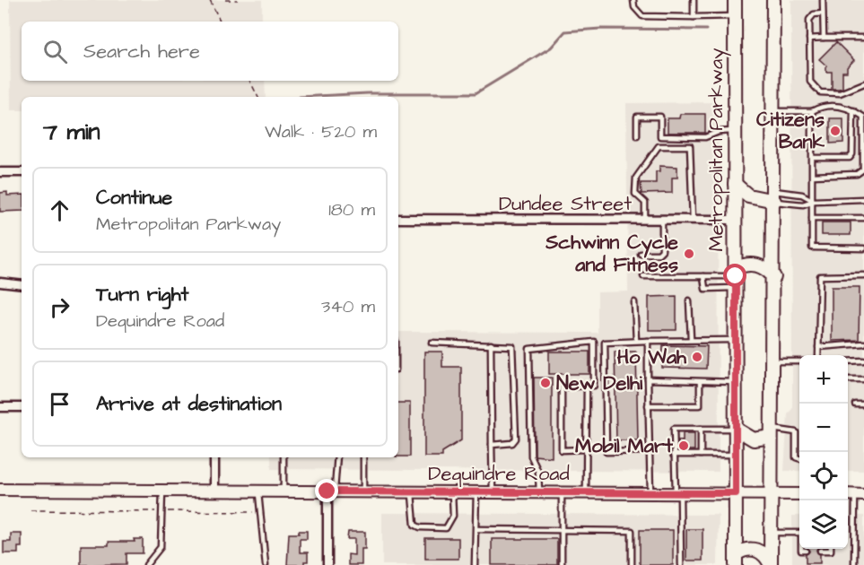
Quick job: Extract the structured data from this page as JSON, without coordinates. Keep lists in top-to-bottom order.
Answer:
{
  "streets": {
    "main road": ["Metropolitan Parkway", "Dequindre Road"],
    "street": ["Dundee Street"]
  },
  "crossings": [
    ["Metropolitan Parkway", "Dundee Street"],
    ["Metropolitan Parkway", "Dequindre Road"]
  ],
  "places": [
    "Citizens Bank",
    "Schwinn Cycle and Fitness",
    "Ho Wah",
    "New Delhi",
    "Mobil Mart"
  ],
  "page": {
    "search": "Search here",
    "heading": ["7 min", "Walk · 520 m"],
    "list": [
      ["Continue", "Metropolitan Parkway", "180 m"],
      ["Turn right", "Dequindre Road", "340 m"],
      "Arrive at destination"
    ],
    "map_buttons": ["+", "−"]
  }
}
